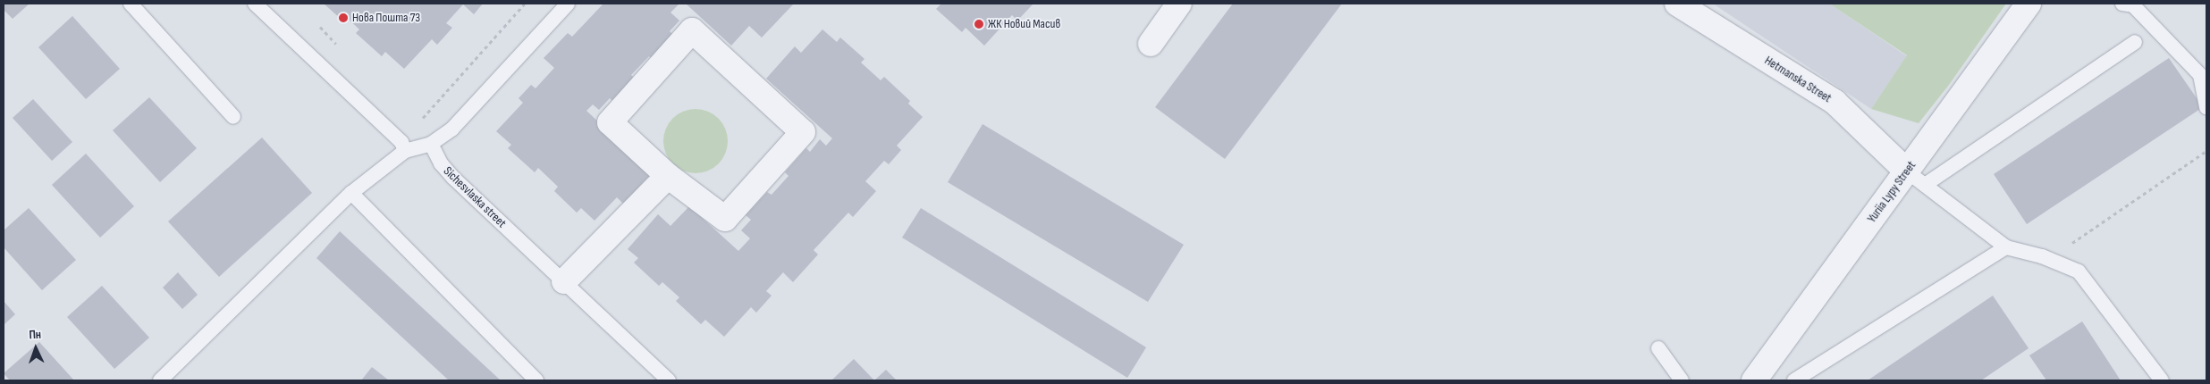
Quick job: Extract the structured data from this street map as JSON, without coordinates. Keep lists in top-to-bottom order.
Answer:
{
  "streets": {
    "street": ["Hetmanska Street", "Yuriia Lypy Street"],
    "lane": ["Sichesvlaska street"]
  },
  "crossings": [
    ["Hetmanska Street", "Yuriia Lypy Street"]
  ],
  "places": ["Нова Пошта 73", "ЖК Новий Масив"],
  "north": "top"
}
